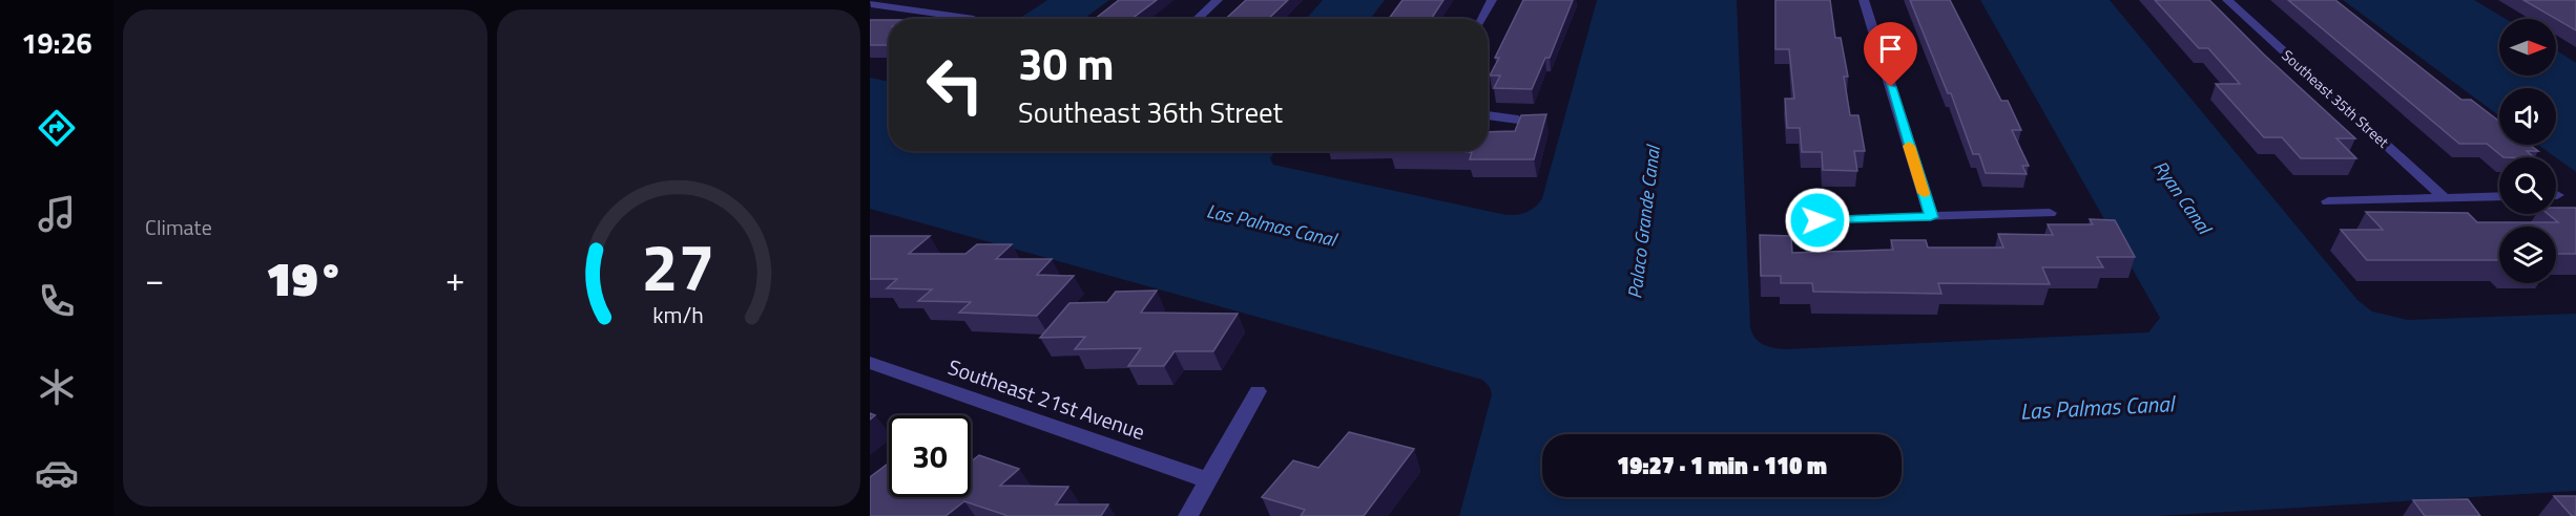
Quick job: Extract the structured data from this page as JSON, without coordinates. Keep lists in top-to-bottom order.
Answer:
{
  "streets": {
    "street": ["Southeast 35th Street", "Southeast 21st Avenue"]
  },
  "water": ["Ryan Canal", "Palaco Grande Canal", "Las Palmas Canal"],
  "north": "right",
  "page": {
    "tabs": "19:26",
    "tile": "Climate",
    "turn": ["30 m", "Southeast 36th Street"],
    "heat": ["−", "19°", "+"],
    "limit": "30",
    "trip": "19:27 · 1 min · 110 m",
    "gauge": ["27", "km/h"]
  }
}
